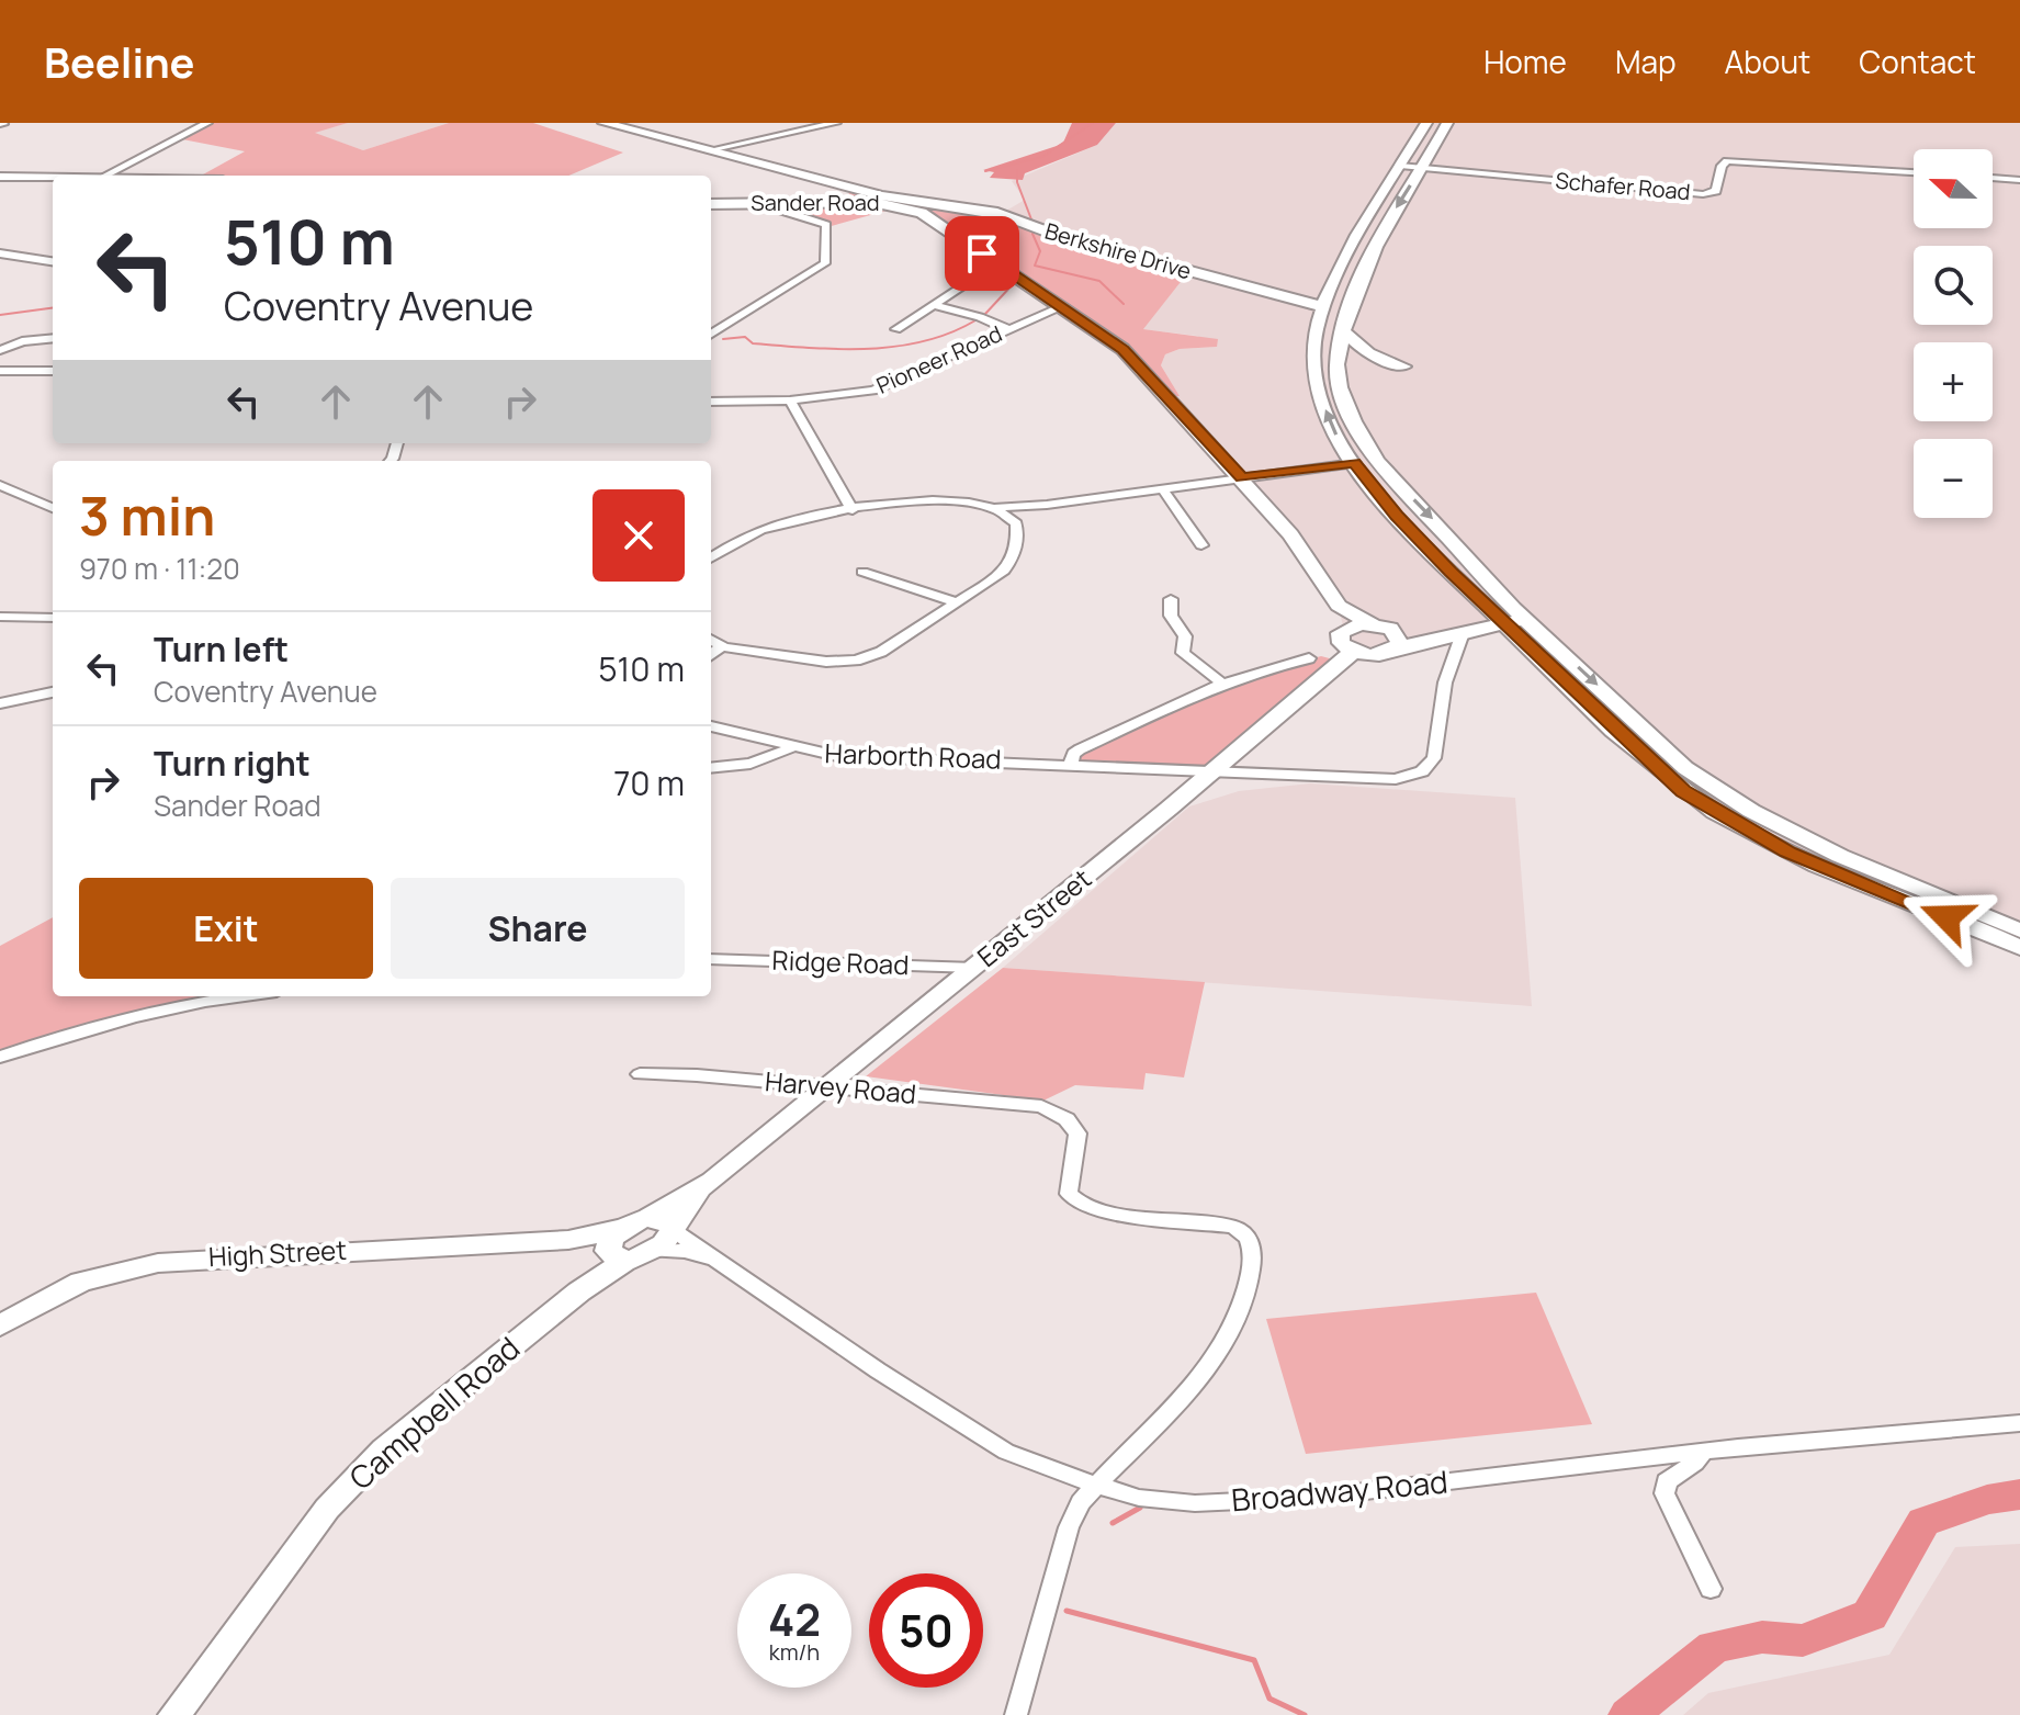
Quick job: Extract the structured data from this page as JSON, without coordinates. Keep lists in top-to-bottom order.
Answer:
{
  "streets": {
    "main road": [
      "Sander Road",
      "Berkshire Drive",
      "East Street",
      "High Street",
      "Campbell Road"
    ],
    "street": [
      "Schafer Road",
      "Pioneer Road",
      "Harborth Road",
      "Ridge Road",
      "Harvey Road",
      "Broadway Road"
    ]
  },
  "crossings": [
    ["Sander Road", "Pioneer Road"],
    ["Harborth Road", "East Street"],
    ["East Street", "Ridge Road"],
    ["East Street", "Harvey Road"],
    ["East Street", "High Street"],
    ["East Street", "Campbell Road"],
    ["East Street", "Broadway Road"],
    ["Harvey Road", "Broadway Road"],
    ["High Street", "Campbell Road"],
    ["High Street", "Broadway Road"],
    ["Campbell Road", "Broadway Road"]
  ],
  "north": "left",
  "page": {
    "header": "Beeline",
    "nav": [
      "Home",
      "Map",
      "About",
      "Contact"
    ],
    "map_buttons": ["+", "−"],
    "turn": ["510 m", "Coventry Avenue"],
    "heading": ["3 min", "970 m · 11:20"],
    "list": [
      {
        "name": "Turn left",
        "note": "Coventry Avenue",
        "value": "510 m"
      },
      {
        "name": "Turn right",
        "note": "Sander Road",
        "value": "70 m"
      }
    ],
    "buttons": ["Exit", "Share"],
    "speed": "42 km/h",
    "limit": "50"
  }
}
